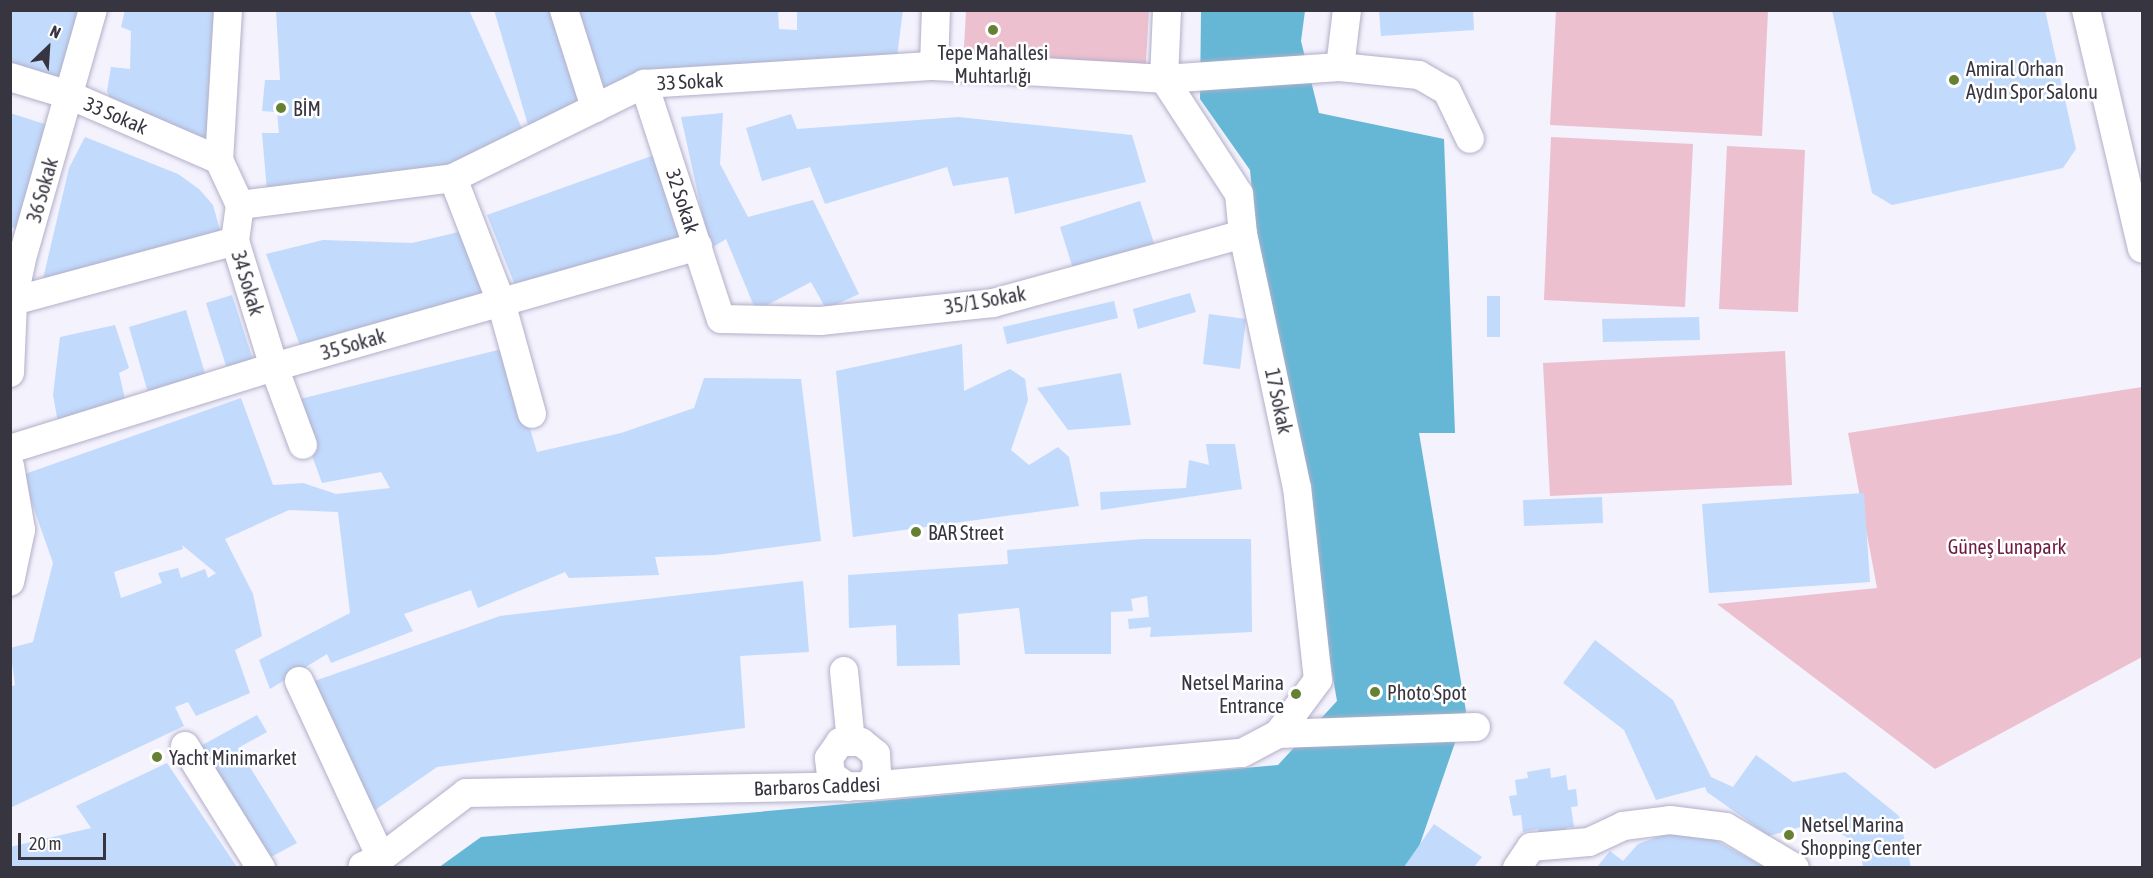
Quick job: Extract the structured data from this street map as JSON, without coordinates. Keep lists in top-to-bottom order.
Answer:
{
  "streets": {
    "street": [
      "33 Sokak",
      "36 Sokak",
      "32 Sokak",
      "34 Sokak",
      "35/1 Sokak",
      "35 Sokak",
      "17 Sokak",
      "Barbaros Caddesi"
    ]
  },
  "crossings": [
    ["33 Sokak", "36 Sokak"],
    ["33 Sokak", "32 Sokak"],
    ["33 Sokak", "34 Sokak"],
    ["33 Sokak", "17 Sokak"],
    ["32 Sokak", "35/1 Sokak"],
    ["32 Sokak", "35 Sokak"],
    ["34 Sokak", "35 Sokak"],
    ["35/1 Sokak", "17 Sokak"],
    ["17 Sokak", "Barbaros Caddesi"]
  ],
  "parks": ["Güneş Lunapark"],
  "places": [
    "Tepe Mahallesi Muhtarlığı",
    "Amiral Orhan Aydın Spor Salonu",
    "BİM",
    "BAR Street",
    "Photo Spot",
    "Netsel Marina Entrance",
    "Yacht Minimarket",
    "Netsel Marina Shopping Center"
  ],
  "scale_bar": "20 m",
  "north": "top right"
}
